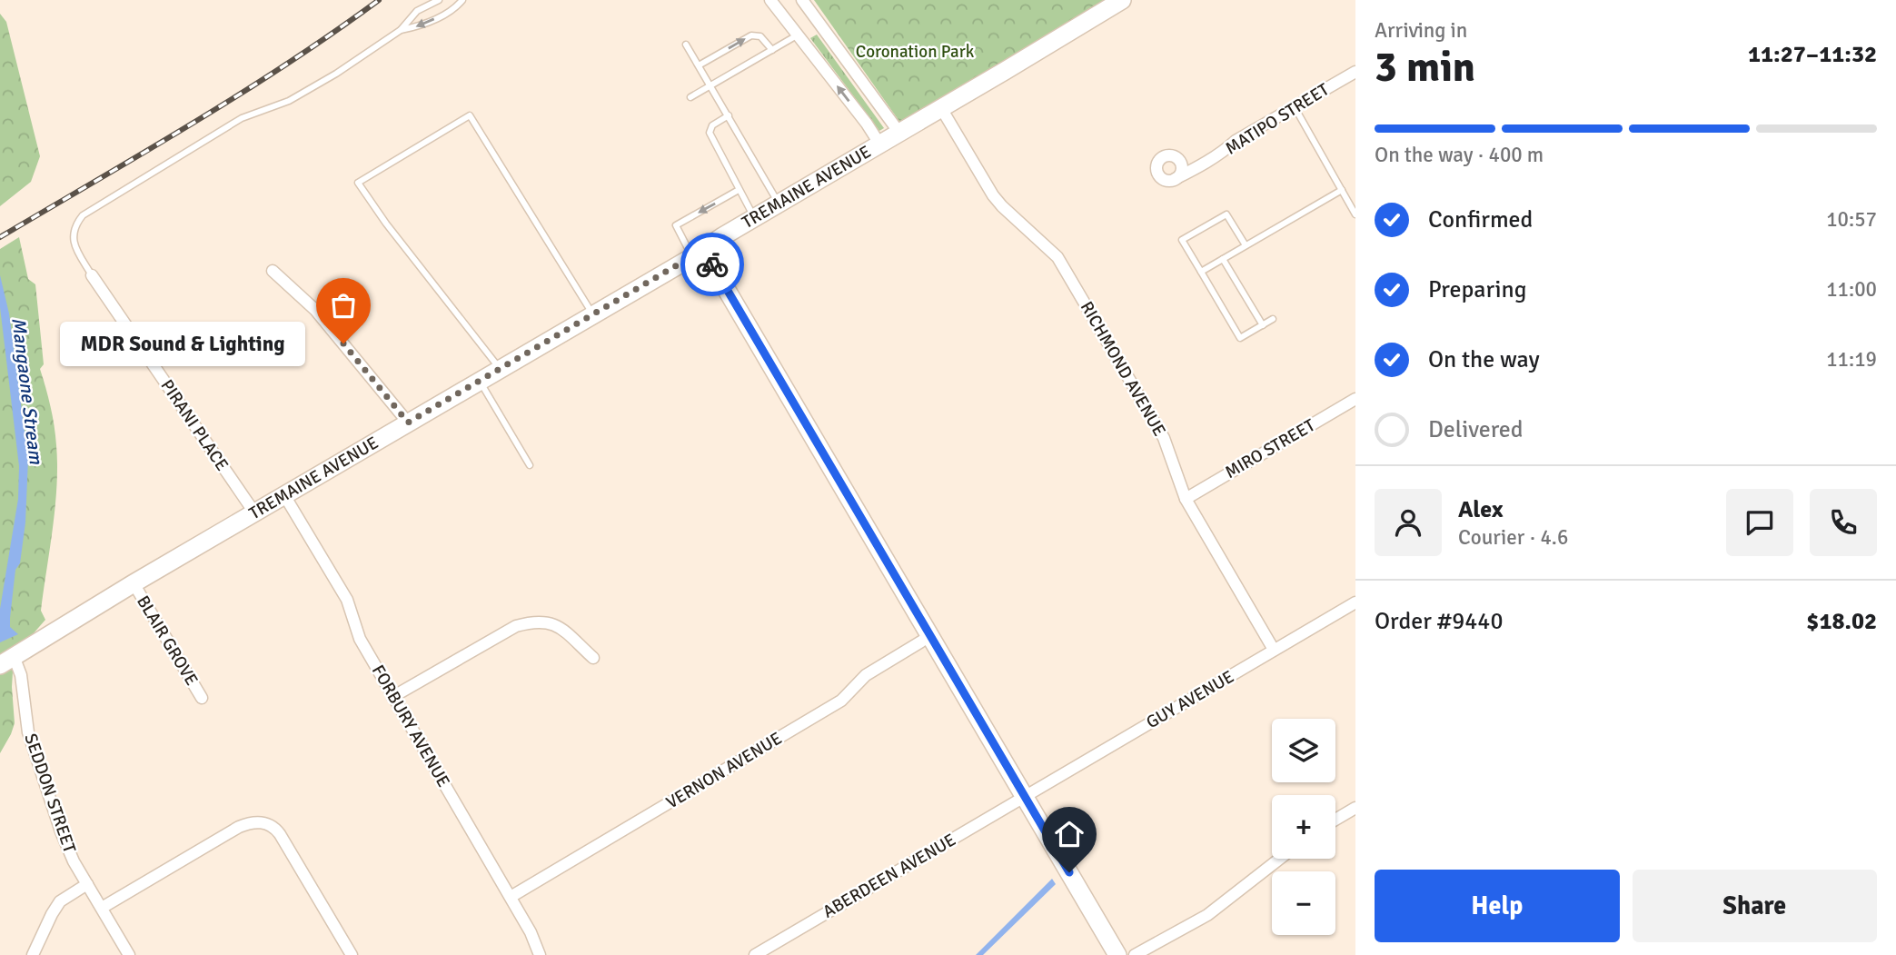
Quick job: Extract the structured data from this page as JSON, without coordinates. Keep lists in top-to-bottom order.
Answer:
{
  "streets": {
    "main road": ["TREMAINE AVENUE"],
    "street": [
      "MATIPO STREET",
      "RICHMOND AVENUE",
      "PIRANI PLACE",
      "MIRO STREET",
      "BLAIR GROVE",
      "GUY AVENUE",
      "FORBURY AVENUE",
      "VERNON AVENUE",
      "SEDDON STREET",
      "ABERDEEN AVENUE"
    ]
  },
  "crossings": [
    ["TREMAINE AVENUE", "RICHMOND AVENUE"],
    ["TREMAINE AVENUE", "PIRANI PLACE"],
    ["TREMAINE AVENUE", "BLAIR GROVE"],
    ["TREMAINE AVENUE", "FORBURY AVENUE"],
    ["TREMAINE AVENUE", "SEDDON STREET"],
    ["RICHMOND AVENUE", "MIRO STREET"],
    ["RICHMOND AVENUE", "GUY AVENUE"],
    ["GUY AVENUE", "ABERDEEN AVENUE"],
    ["FORBURY AVENUE", "VERNON AVENUE"]
  ],
  "water": ["Mangaone Stream"],
  "parks": ["Coronation Park"],
  "places": ["MDR Sound & Lighting"],
  "page": {
    "heading": ["3 min", "Arriving in", "11:27–11:32"],
    "panel": [
      "Alex",
      "Courier · 4.6",
      "Order #9440",
      "$18.02"
    ],
    "bar": "On the way · 400 m",
    "list": [
      ["Confirmed", "10:57"],
      ["Preparing", "11:00"],
      ["On the way", "11:19"],
      "Delivered"
    ],
    "bubble": "MDR Sound & Lighting",
    "map_buttons": ["+", "−"],
    "buttons": ["Help", "Share"]
  }
}
